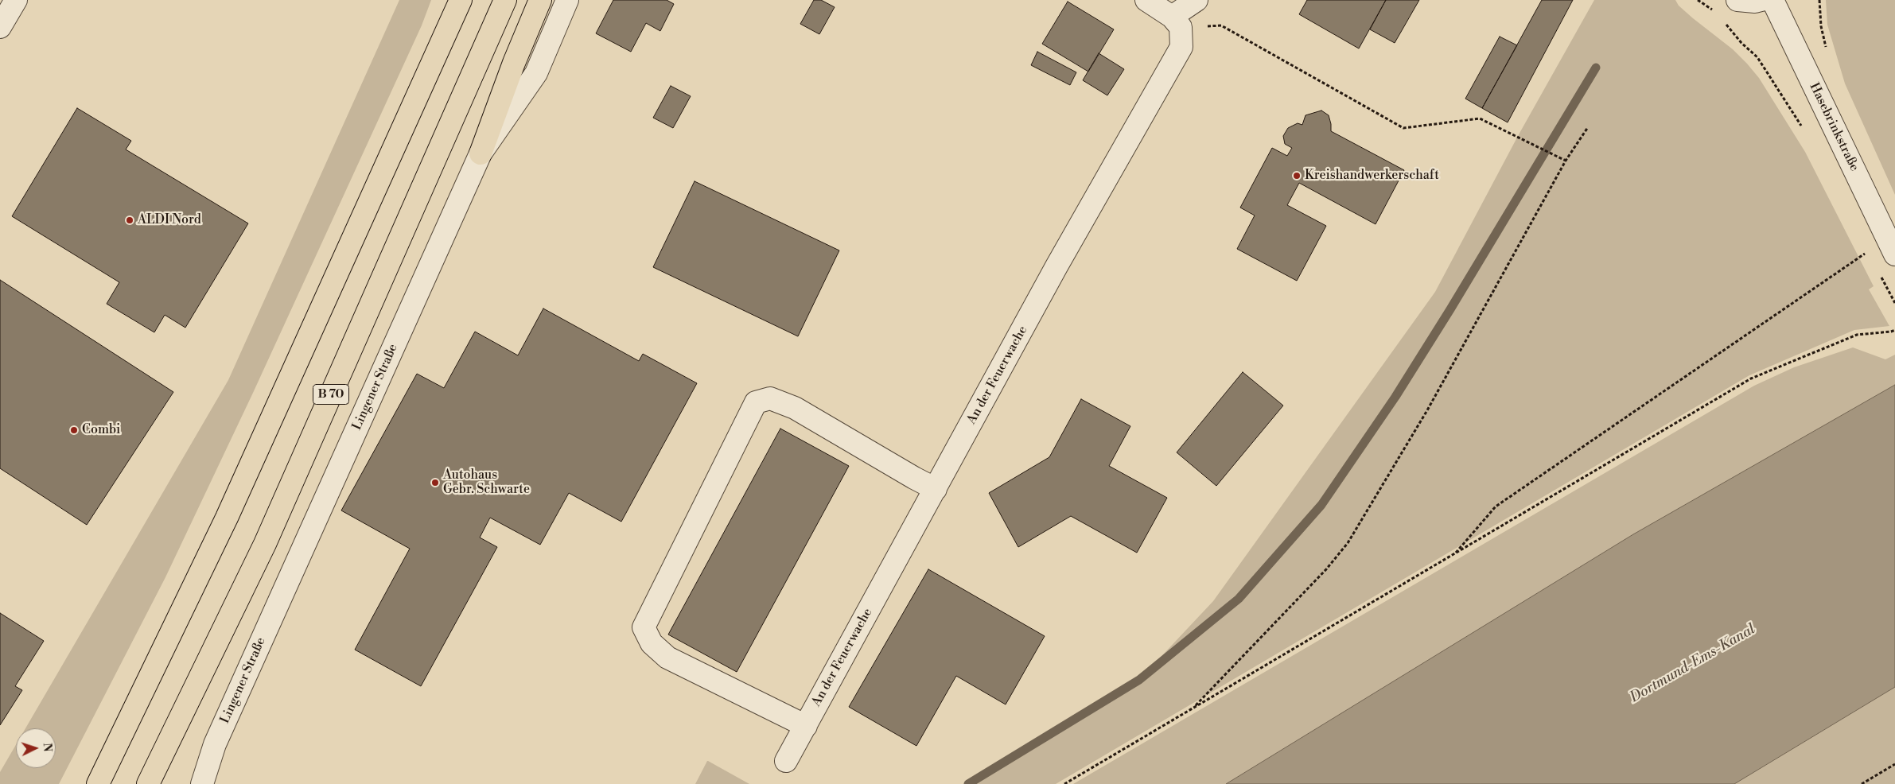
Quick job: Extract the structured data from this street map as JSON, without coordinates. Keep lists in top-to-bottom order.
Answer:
{
  "streets": {
    "highway": ["B 70"],
    "street": ["Hasebrinkstraße", "An der Feuerwache", "Lingener Straße"]
  },
  "water": ["Dortmund-Ems-Kanal"],
  "places": [
    "Kreishandwerkerschaft",
    "ALDI Nord",
    "Combi",
    "Autohaus Gebr. Schwarte"
  ],
  "north": "right"
}
